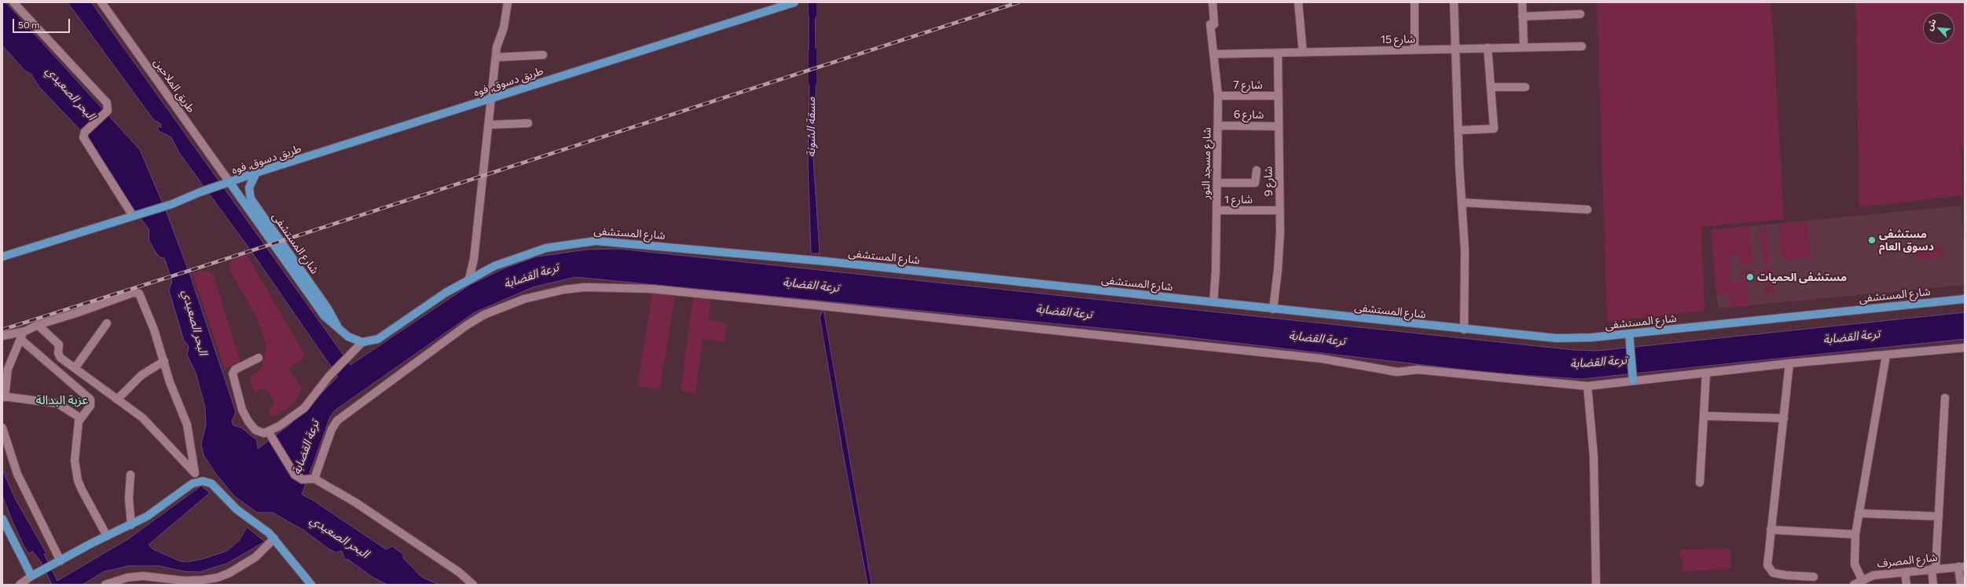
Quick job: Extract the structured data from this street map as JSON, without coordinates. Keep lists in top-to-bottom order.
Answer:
{
  "streets": {
    "main road": ["طريق دسوق, فوه", "شارع المستشفى"],
    "street": [
      "شارع 15",
      "شارع 7",
      "طريق الملاحين",
      "شارع 6",
      "شارع مسجد النور",
      "شارع 9",
      "شارع 1",
      "شارع المصرف"
    ]
  },
  "crossings": [
    ["شارع 15", "شارع مسجد النور"],
    ["شارع 15", "شارع 9"],
    ["طريق دسوق, فوه", "طريق الملاحين"],
    ["طريق دسوق, فوه", "شارع المستشفى"],
    ["شارع 7", "شارع مسجد النور"],
    ["شارع 7", "شارع 9"],
    ["طريق الملاحين", "شارع المستشفى"],
    ["شارع 6", "شارع مسجد النور"],
    ["شارع 6", "شارع 9"],
    ["شارع مسجد النور", "شارع 1"],
    ["شارع مسجد النور", "شارع المستشفى"],
    ["شارع 9", "شارع 1"],
    ["شارع 9", "شارع المستشفى"]
  ],
  "districts": ["عزبة البدالة"],
  "water": ["البحر الصعيدي", "مسقة الشونة", "ترعة القضابة"],
  "places": ["مستشفى دسوق العام", "مستشفى الحميات"],
  "scale_bar": "50 m",
  "north": "top left"
}
